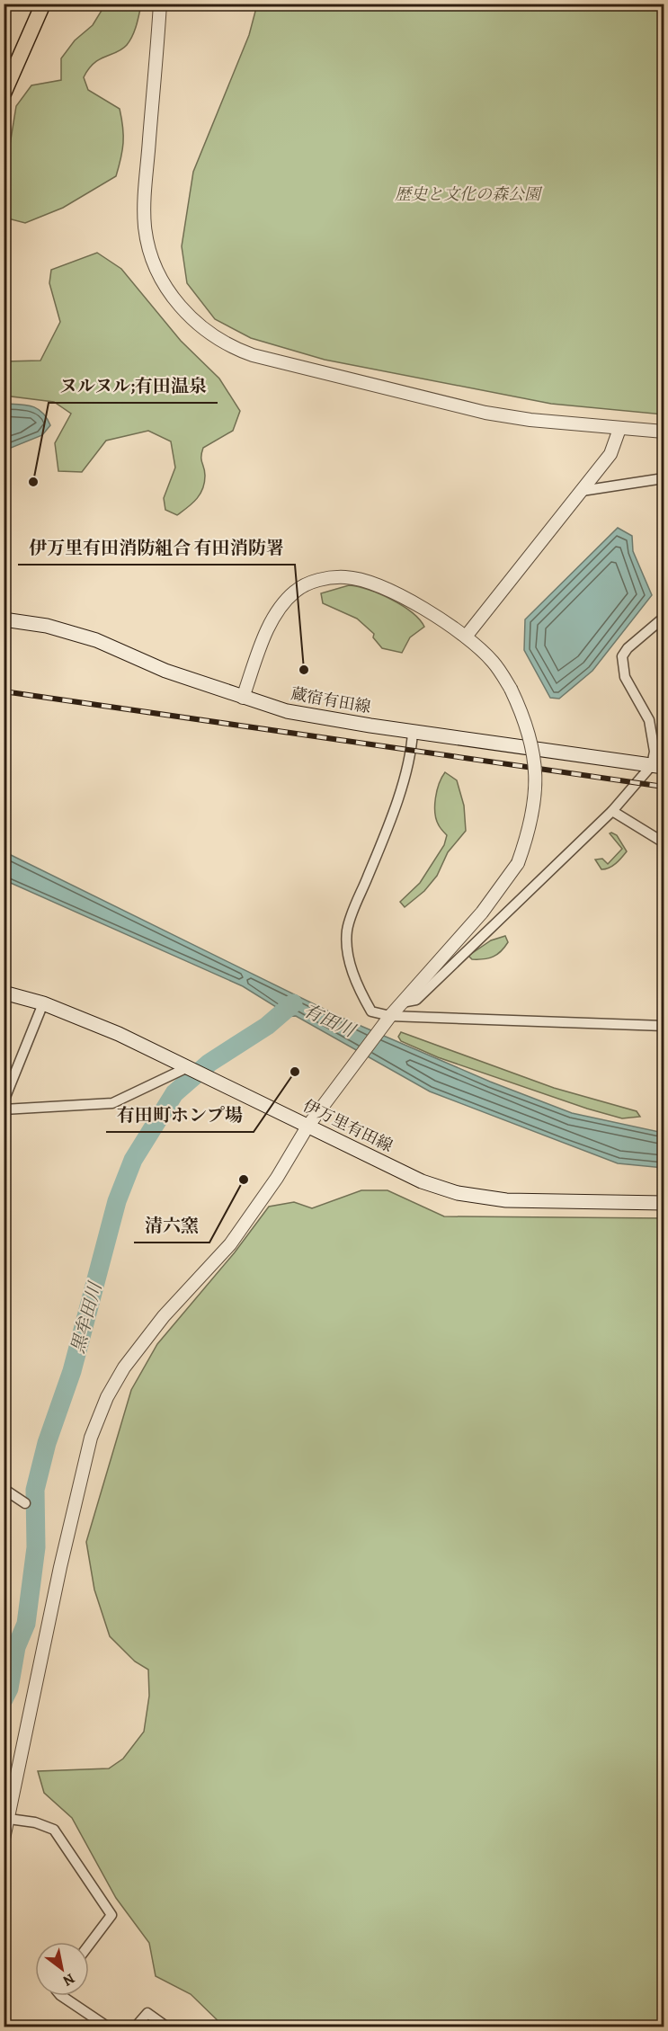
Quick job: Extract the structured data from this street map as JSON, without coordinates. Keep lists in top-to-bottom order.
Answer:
{
  "streets": {
    "main road": ["蔵宿有田線", "伊万里有田線"]
  },
  "water": ["有田川", "黒牟田川"],
  "parks": ["歴史と文化の森公園"],
  "places": [
    "ヌルヌル;有田温泉",
    "伊万里有田消防組合 有田消防署",
    "有田町ホンプ場",
    "清六窯"
  ],
  "north": "bottom right"
}
